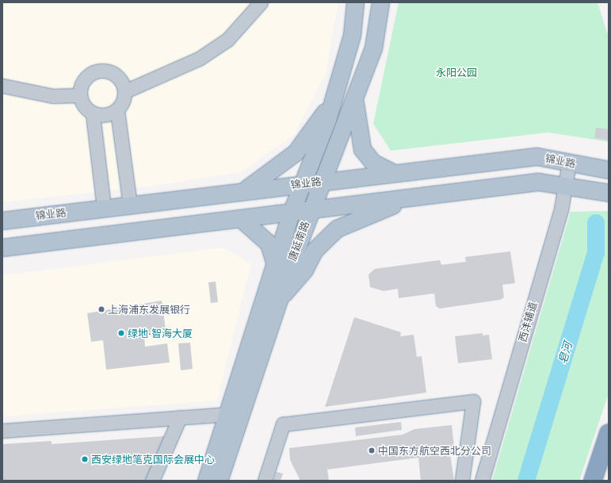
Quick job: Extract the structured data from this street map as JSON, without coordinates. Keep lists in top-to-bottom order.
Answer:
{
  "streets": {
    "main road": ["锦业路", "唐延南路"],
    "street": ["西沣辅道"]
  },
  "crossings": [
    ["锦业路", "唐延南路"],
    ["锦业路", "西沣辅道"]
  ],
  "water": ["皂河"],
  "parks": ["永阳公园"],
  "places": [
    "上海浦东发展银行",
    "绿地·智海大厦",
    "中国东方航空西北分公司",
    "西安绿地笔克国际会展中心"
  ]
}
